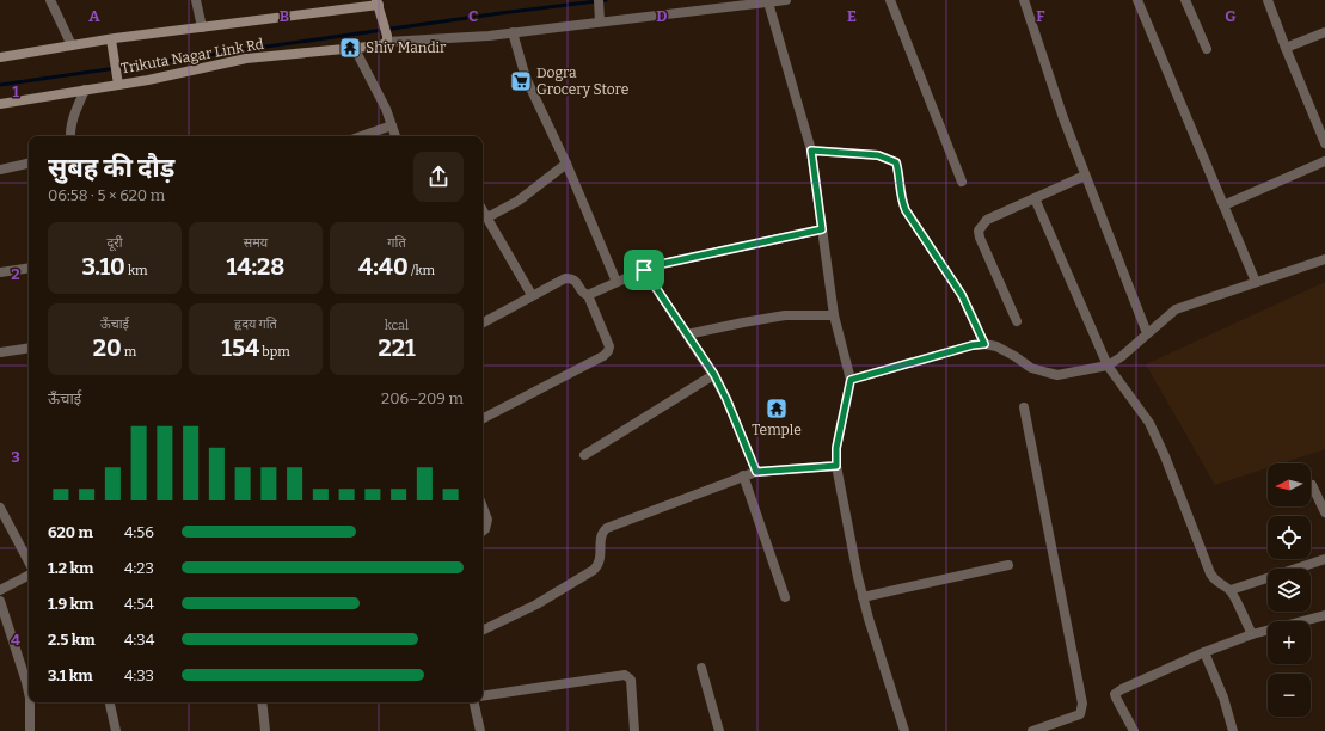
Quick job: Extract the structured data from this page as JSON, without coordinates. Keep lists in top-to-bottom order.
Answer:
{
  "streets": {
    "main road": ["Trikuta Nagar Link Rd"]
  },
  "places": {
    "temple": ["Shiv Mandir", "Temple"],
    "supermarket": ["Dogra Grocery Store"]
  },
  "north": "left",
  "page": {
    "heading": ["सुबह की दौड़", "06:58 · 5 × 620 m"],
    "stats": [
      ["दूरी", "3.10 km"],
      ["समय", "14:28"],
      ["गति", "4:40 /km"],
      ["ऊँचाई", "20 m"],
      ["हृदय गति", "154 bpm"],
      ["kcal", "221"]
    ],
    "chart": ["ऊँचाई", "206–209 m"],
    "map_buttons": ["+", "−"],
    "list": [
      {
        "name": "620 m",
        "note": "4:56"
      },
      {
        "name": "1.2 km",
        "note": "4:23"
      },
      {
        "name": "1.9 km",
        "note": "4:54"
      },
      {
        "name": "2.5 km",
        "note": "4:34"
      },
      {
        "name": "3.1 km",
        "note": "4:33"
      }
    ]
  },
  "grid": {
    "columns": [
      "A",
      "B",
      "C",
      "D",
      "E",
      "F",
      "G"
    ],
    "rows": [
      "1",
      "2",
      "3",
      "4"
    ]
  }
}
